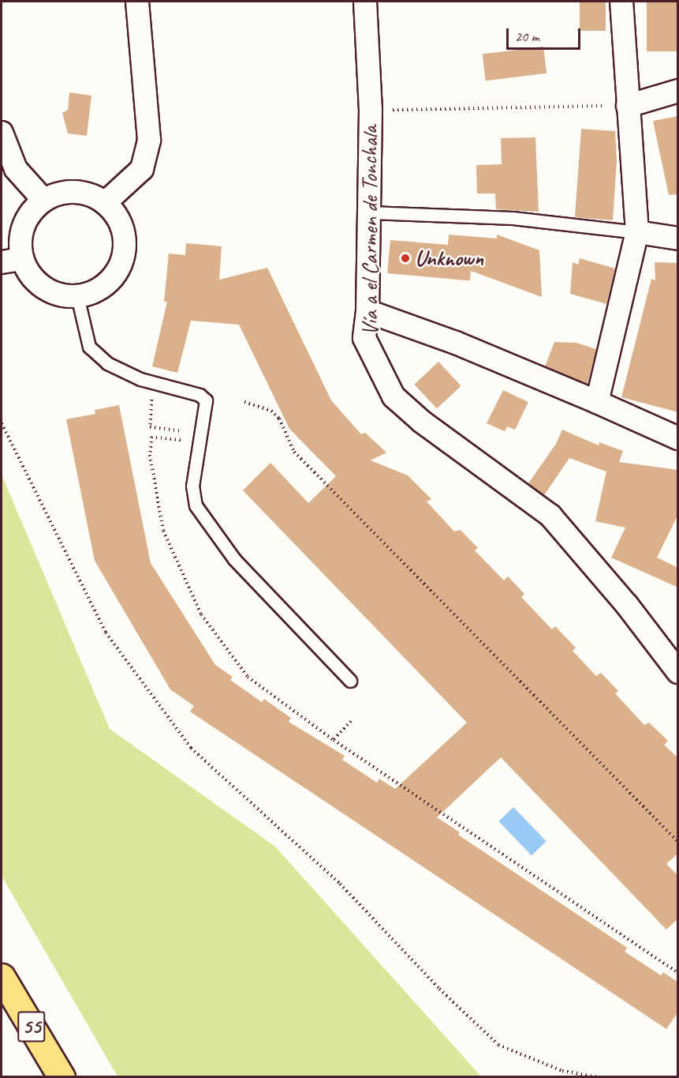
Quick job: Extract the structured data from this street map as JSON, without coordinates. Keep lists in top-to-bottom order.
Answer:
{
  "streets": {
    "highway": ["55"],
    "street": ["Vía a el Carmen de Tonchala"]
  },
  "places": ["Unknown"],
  "scale_bar": "20 m"
}
